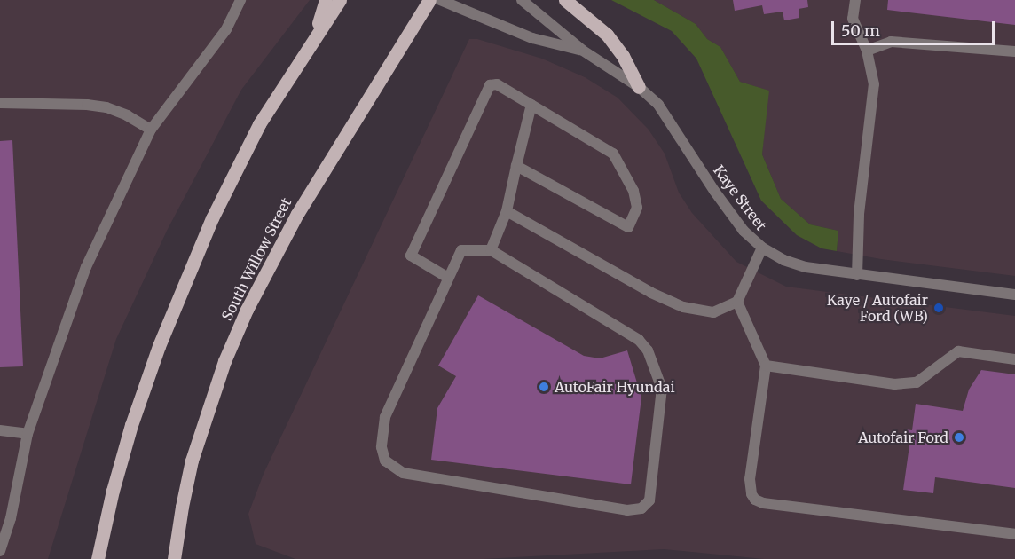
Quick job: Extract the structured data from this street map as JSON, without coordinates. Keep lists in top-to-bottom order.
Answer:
{
  "streets": {
    "main road": ["South Willow Street"],
    "street": ["Kaye Street"]
  },
  "places": ["Kaye / Autofair Ford (WB)", "AutoFair Hyundai", "Autofair Ford"],
  "scale_bar": "50 m"
}
